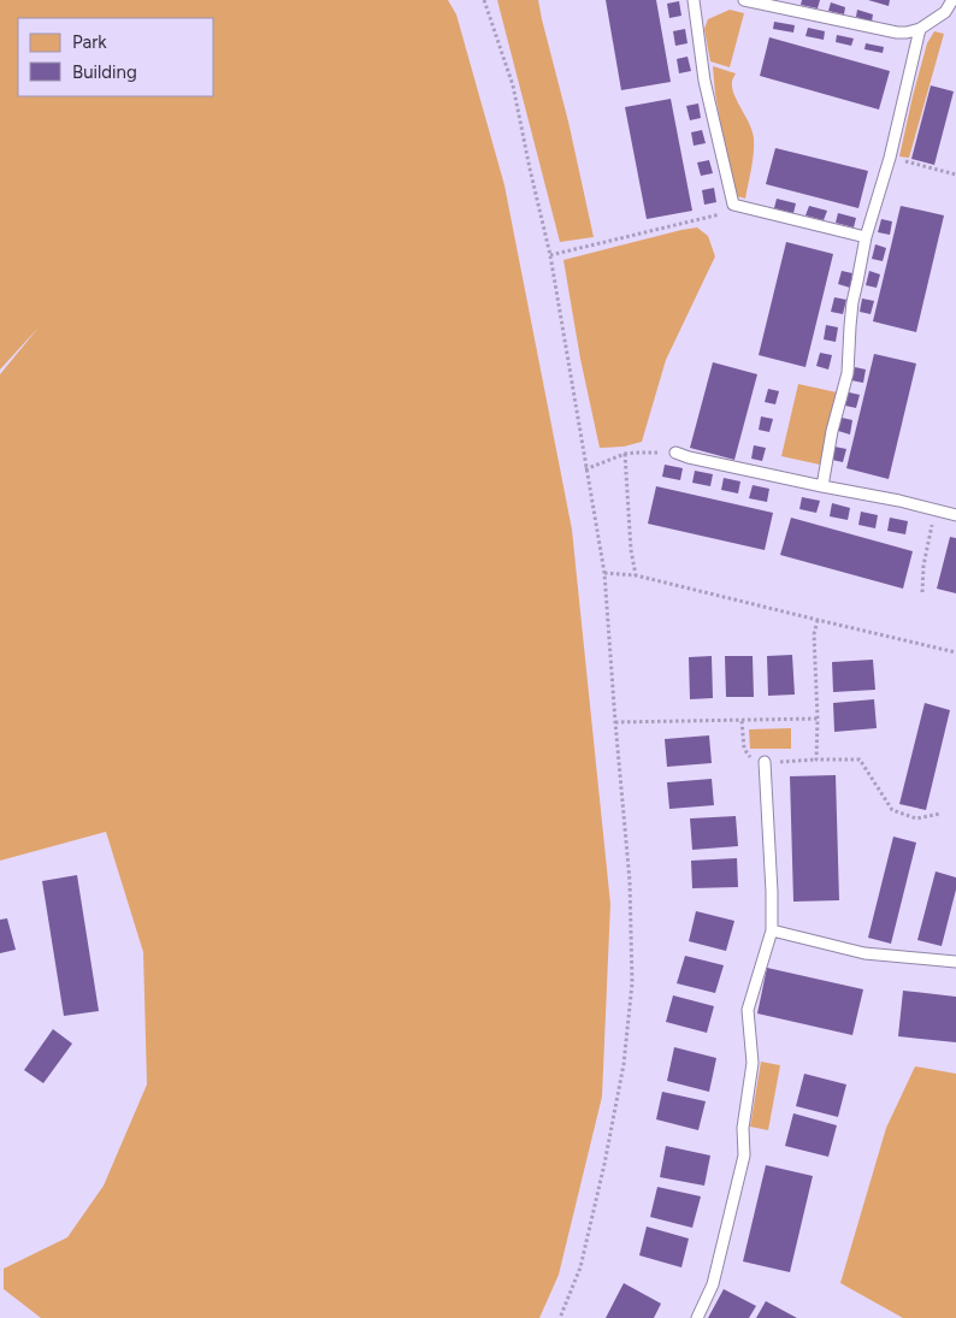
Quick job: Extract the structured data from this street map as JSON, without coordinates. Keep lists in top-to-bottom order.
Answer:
{
  "legend": ["Park", "Building"]
}
